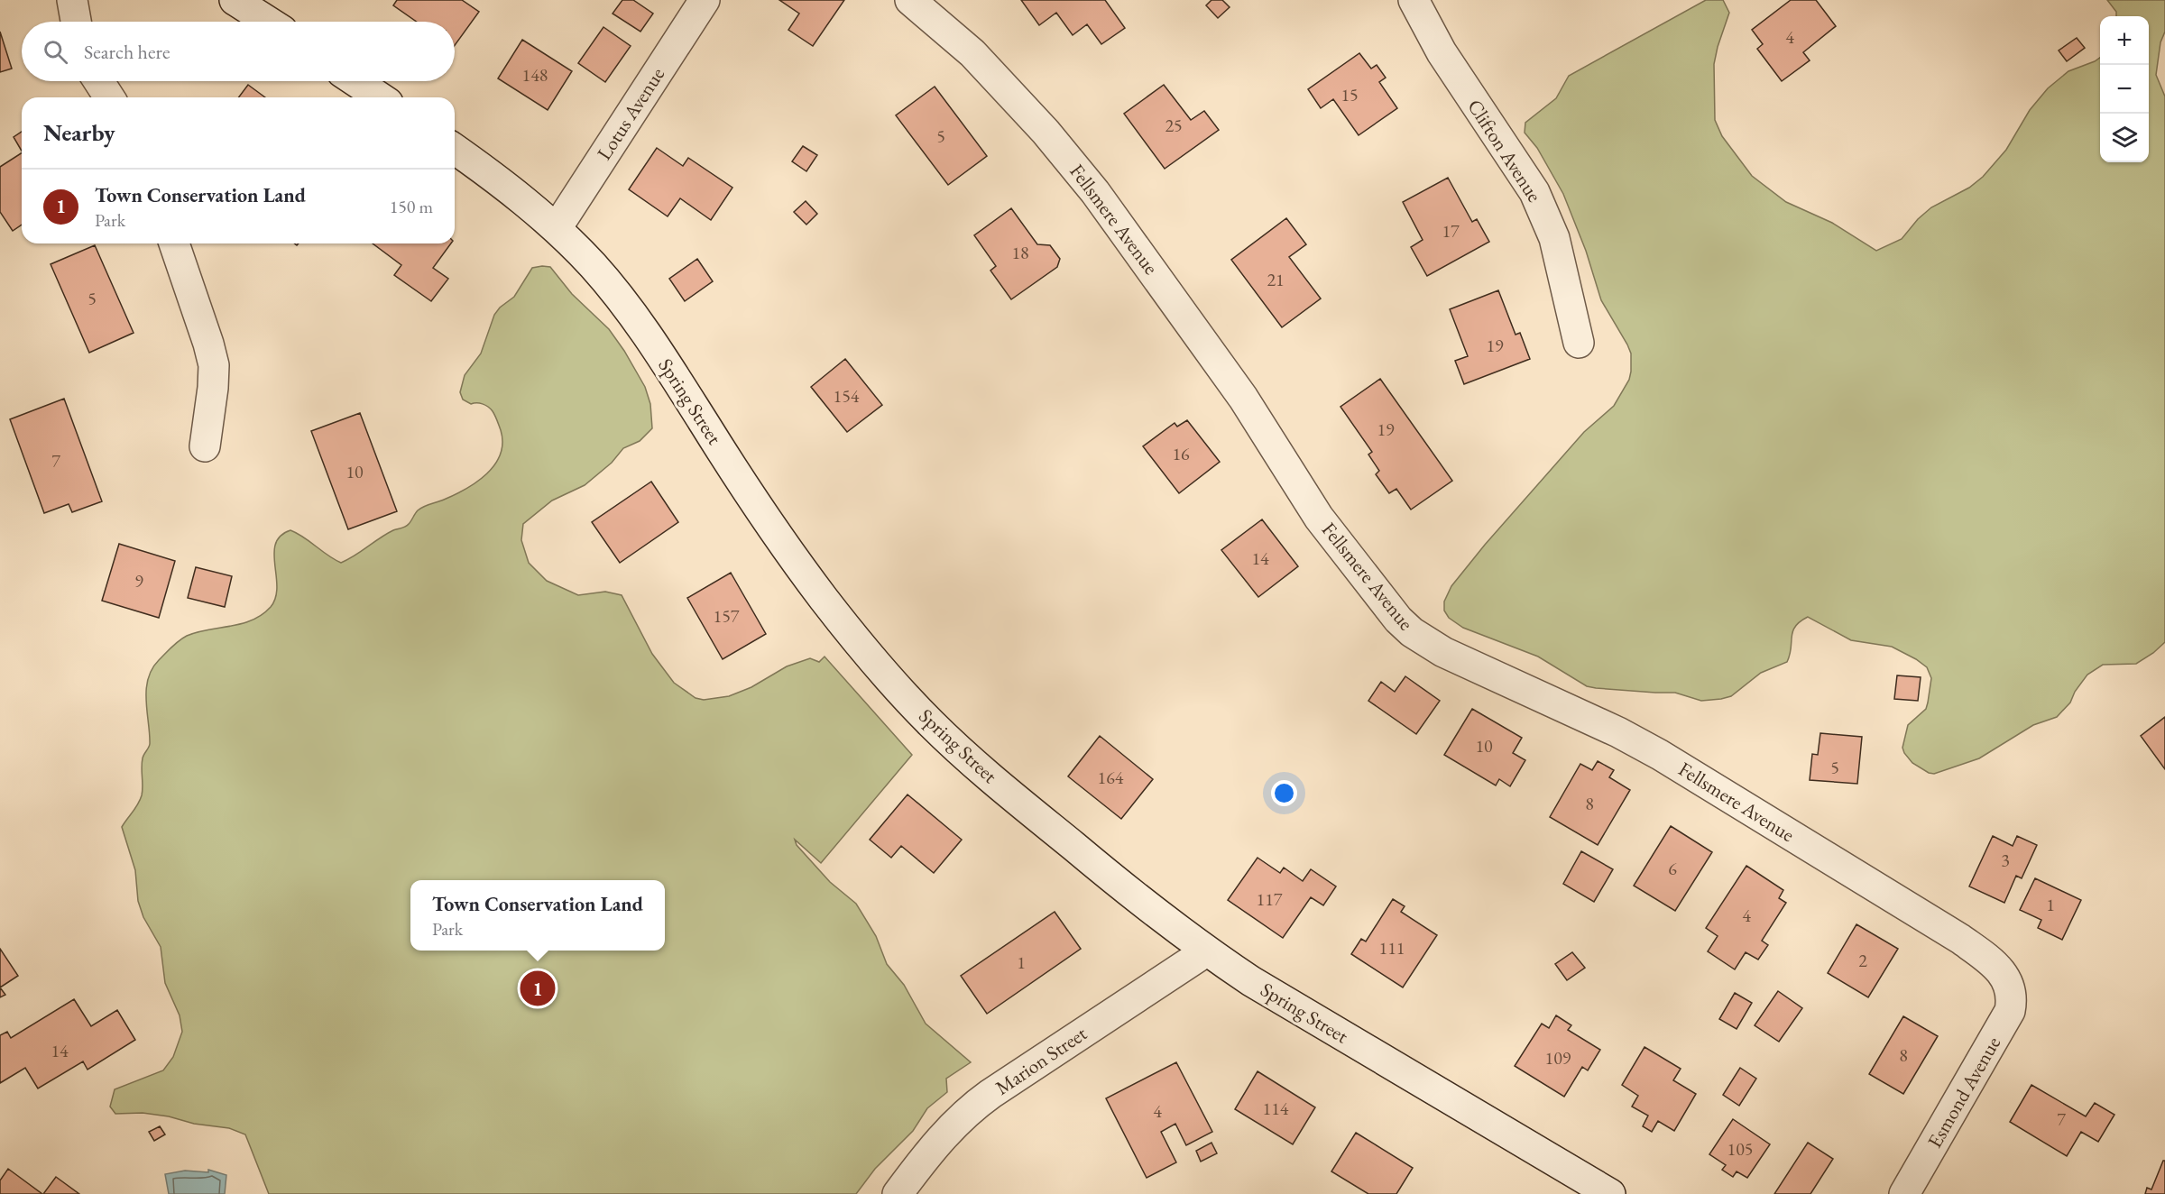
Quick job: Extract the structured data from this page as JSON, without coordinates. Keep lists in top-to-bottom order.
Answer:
{
  "streets": {
    "street": [
      "Lotus Avenue",
      "Clifton Avenue",
      "Fellsmere Avenue",
      "Spring Street",
      "Marion Street",
      "Esmond Avenue"
    ]
  },
  "crossings": [
    ["Lotus Avenue", "Spring Street"],
    ["Fellsmere Avenue", "Esmond Avenue"],
    ["Spring Street", "Marion Street"]
  ],
  "house_numbers": [
    "4",
    "148",
    "15",
    "25",
    "5",
    "17",
    "18",
    "21",
    "5",
    "19",
    "154",
    "19",
    "16",
    "7",
    "10",
    "14",
    "9",
    "157",
    "10",
    "5",
    "164",
    "8",
    "3",
    "6",
    "117",
    "1",
    "4",
    "111",
    "2",
    "1",
    "14",
    "8",
    "109",
    "114",
    "4",
    "7",
    "105"
  ],
  "page": {
    "map_buttons": ["+", "−"],
    "search": "Search here",
    "heading": "Nearby",
    "list": [
      {
        "mark": "1",
        "name": "Town Conservation Land",
        "note": "Park",
        "value": "150 m"
      }
    ],
    "popup": ["Town Conservation Land", "Park"],
    "pins": "1"
  }
}
